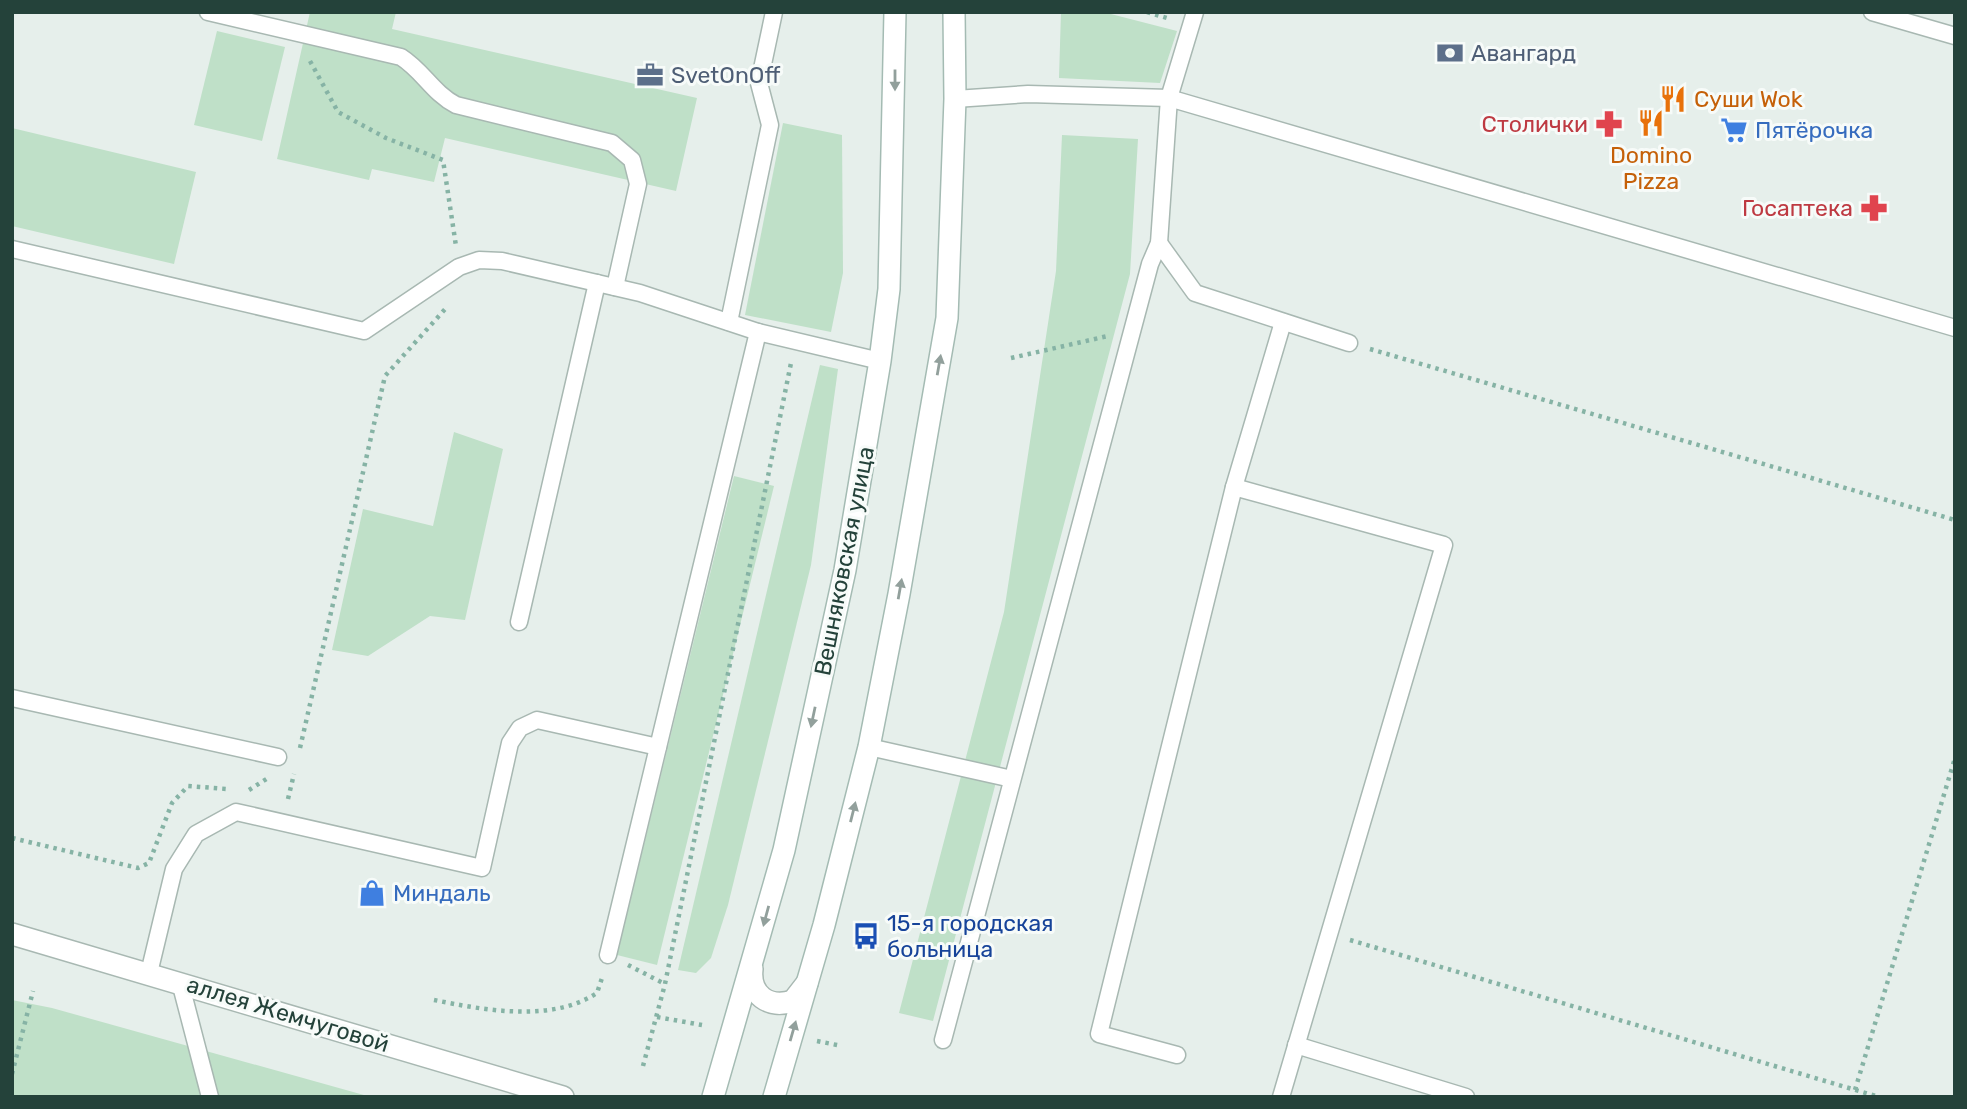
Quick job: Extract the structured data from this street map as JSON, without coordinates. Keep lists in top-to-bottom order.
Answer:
{
  "streets": {
    "main road": ["Вешняковская улица", "аллея Жемчуговой"]
  },
  "places": {
    "bank": ["Авангард"],
    "office": ["SvetOnOff"],
    "restaurant": ["Суши Wok", "Domino Pizza"],
    "pharmacy": ["Столички", "Госаптека"],
    "supermarket": ["Пятёрочка"],
    "shop": ["Миндаль"],
    "bus stop": ["15-я городская больница"]
  }
}
